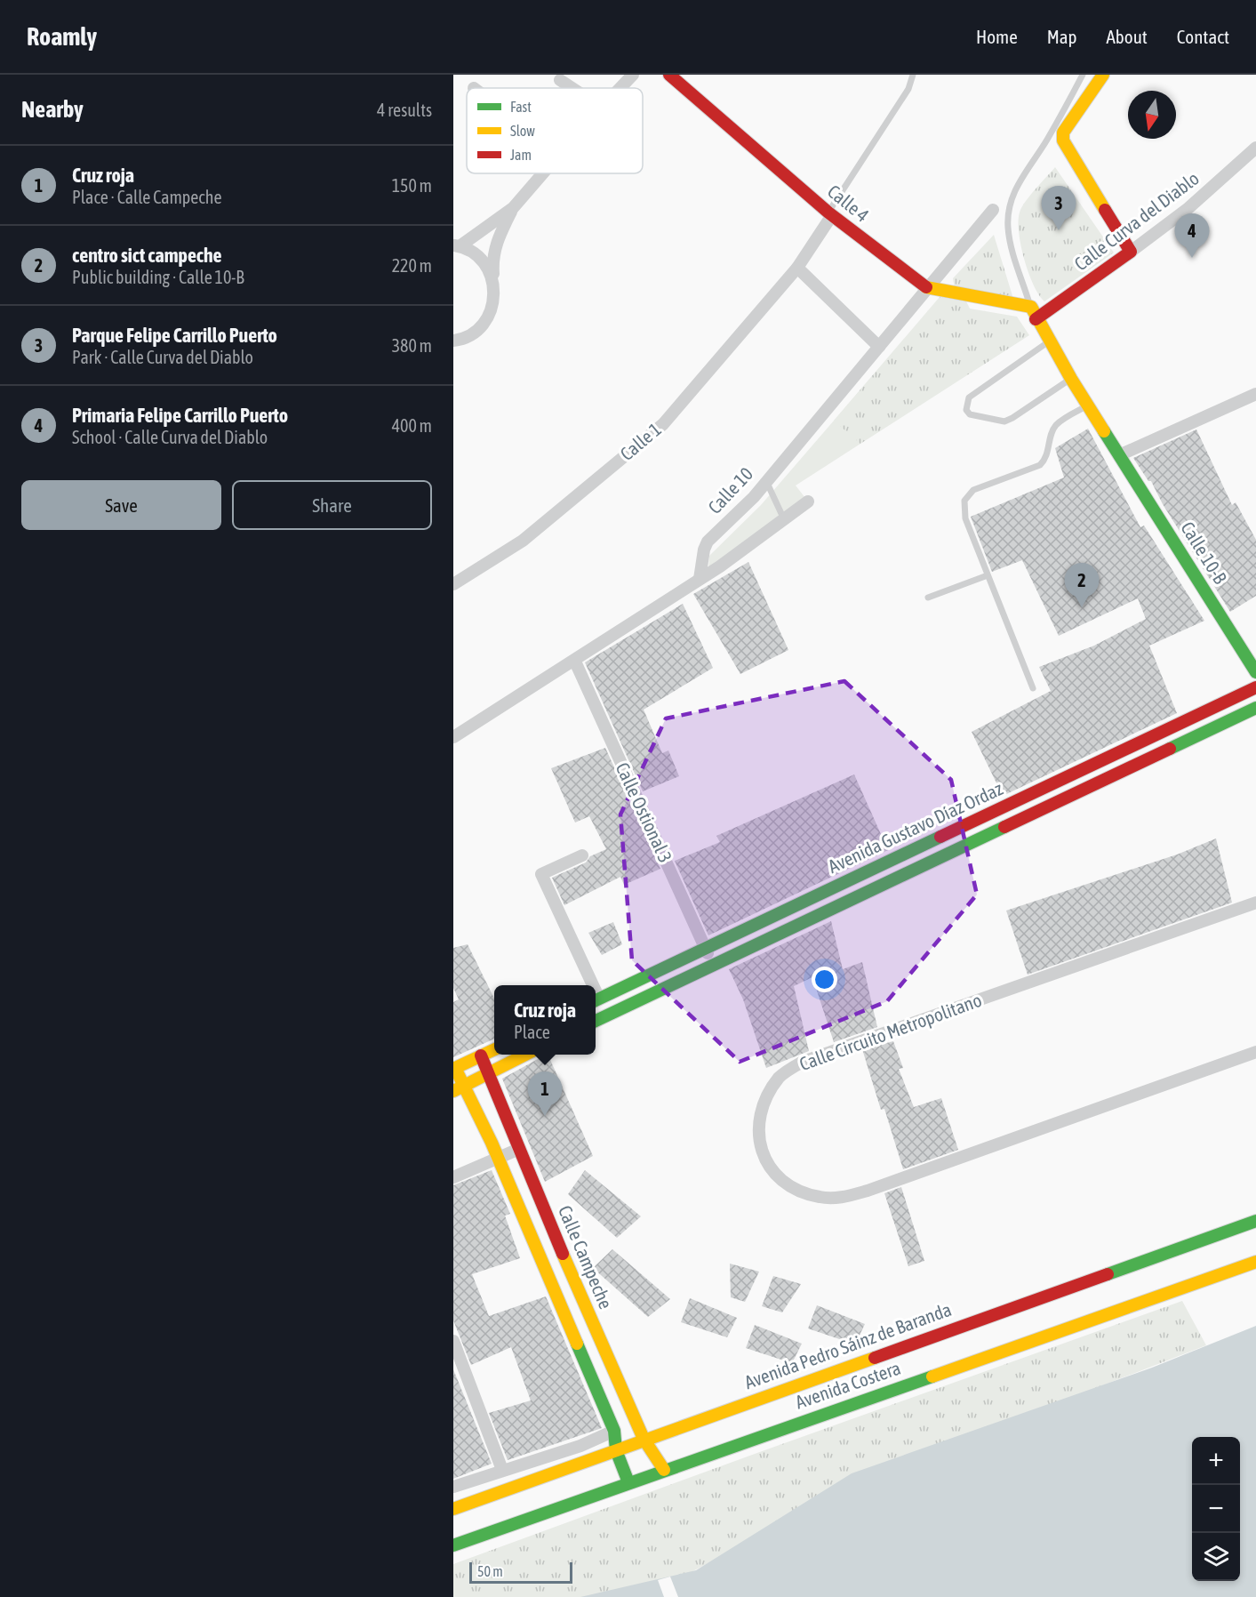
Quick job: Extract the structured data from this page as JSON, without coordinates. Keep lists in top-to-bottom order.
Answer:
{
  "streets": {
    "street": [
      "Calle 4",
      "Calle Curva del Diablo",
      "Calle 1",
      "Calle 10",
      "Calle 10-B",
      "Calle Ostional 3",
      "Avenida Gustavo Díaz Ordaz",
      "Calle Circuito Metropolitano",
      "Calle Campeche",
      "Avenida Pedro Sáinz de Baranda",
      "Avenida Costera"
    ]
  },
  "crossings": [
    ["Calle 4", "Calle 1"],
    ["Calle 4", "Calle 10"],
    ["Calle 4", "Calle 10-B"],
    ["Calle Curva del Diablo", "Calle 10-B"],
    ["Calle Ostional 3", "Avenida Gustavo Díaz Ordaz"],
    ["Calle Campeche", "Avenida Pedro Sáinz de Baranda"],
    ["Calle Campeche", "Avenida Costera"]
  ],
  "legend": ["Fast", "Slow", "Jam"],
  "scale_bar": "50 m",
  "north": "bottom",
  "page": {
    "header": "Roamly",
    "nav": [
      "Home",
      "Map",
      "About",
      "Contact"
    ],
    "heading": ["Nearby", "4 results"],
    "list": [
      {
        "mark": "1",
        "name": "Cruz roja",
        "note": "Place · Calle Campeche",
        "value": "150 m"
      },
      {
        "mark": "2",
        "name": "centro sict campeche",
        "note": "Public building · Calle 10-B",
        "value": "220 m"
      },
      {
        "mark": "3",
        "name": "Parque Felipe Carrillo Puerto",
        "note": "Park · Calle Curva del Diablo",
        "value": "380 m"
      },
      {
        "mark": "4",
        "name": "Primaria Felipe Carrillo Puerto",
        "note": "School · Calle Curva del Diablo",
        "value": "400 m"
      }
    ],
    "pins": [
      "3",
      "4",
      "2",
      "1"
    ],
    "buttons": ["Save", "Share"],
    "popup": ["Cruz roja", "Place"],
    "map_buttons": ["+", "−"],
    "scale": "50 m"
  }
}
